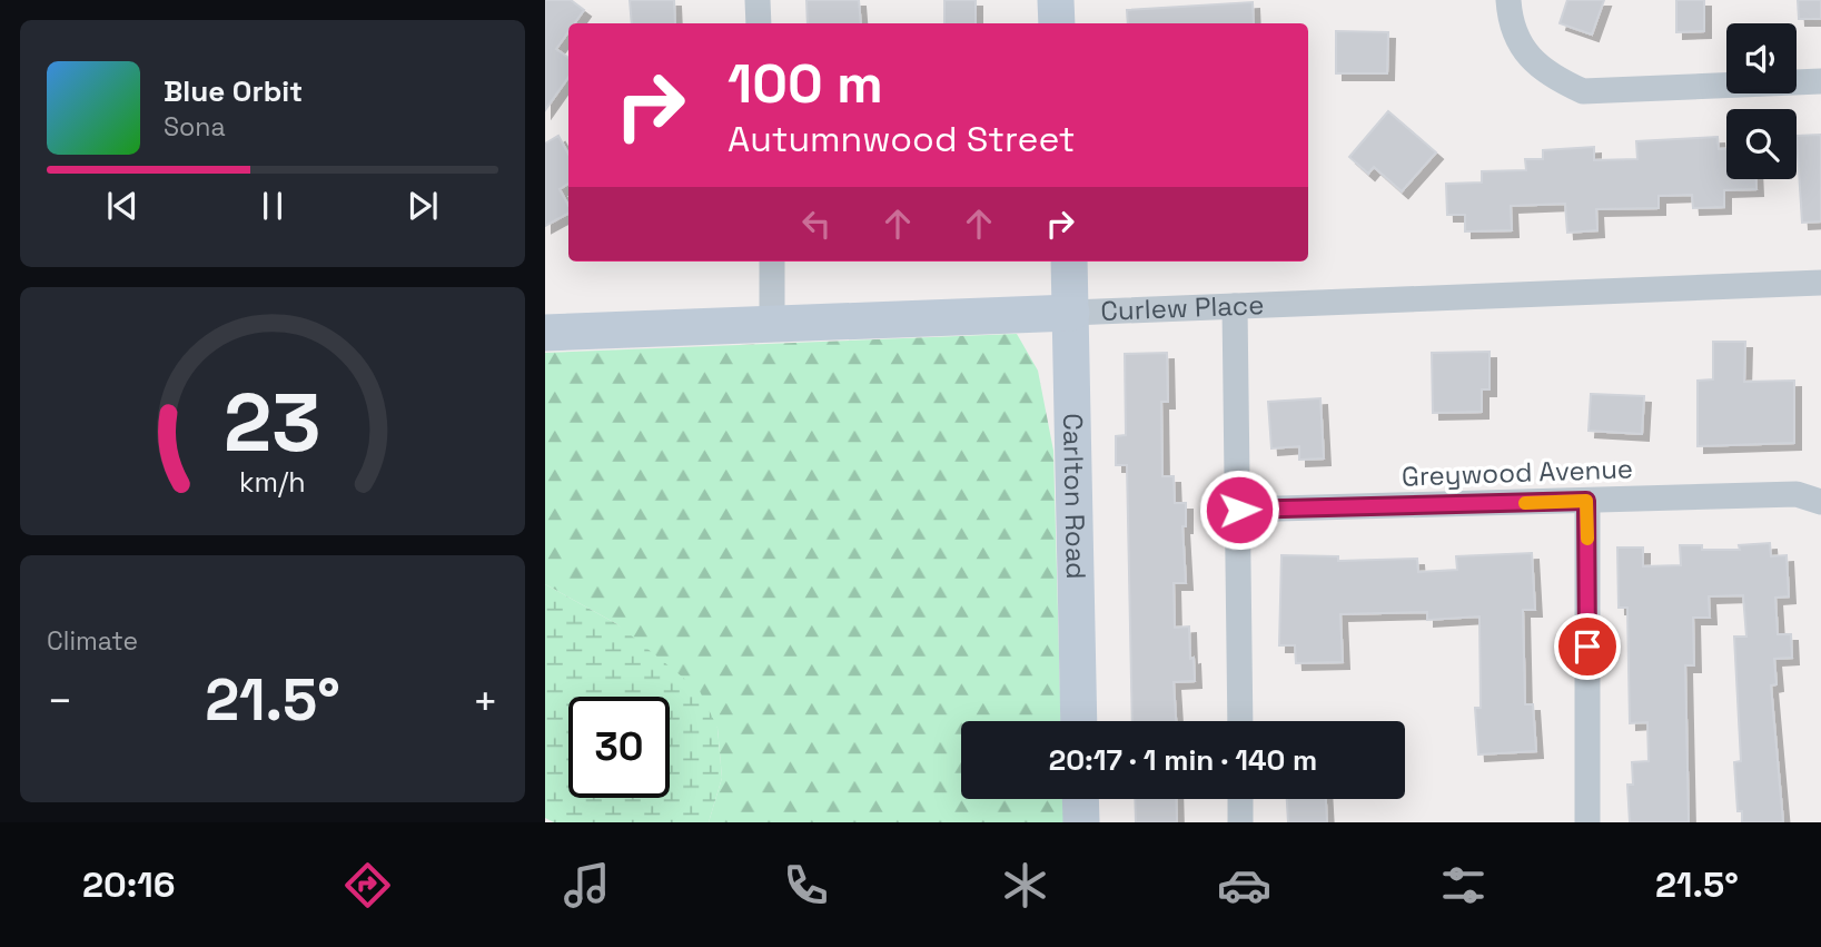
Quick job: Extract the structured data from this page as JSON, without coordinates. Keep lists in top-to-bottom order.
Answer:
{
  "streets": {
    "street": ["Curlew Place", "Greywood Avenue", "Carlton Road"]
  },
  "crossings": [
    ["Curlew Place", "Carlton Road"]
  ],
  "page": {
    "turn": ["100 m", "Autumnwood Street"],
    "song": ["Blue Orbit", "Sona"],
    "tile": "Climate",
    "heat": ["−", "21.5°", "+"],
    "limit": "30",
    "trip": "20:17 · 1 min · 140 m",
    "tabs": ["20:16", "21.5°"],
    "gauge": ["23", "km/h"]
  }
}
